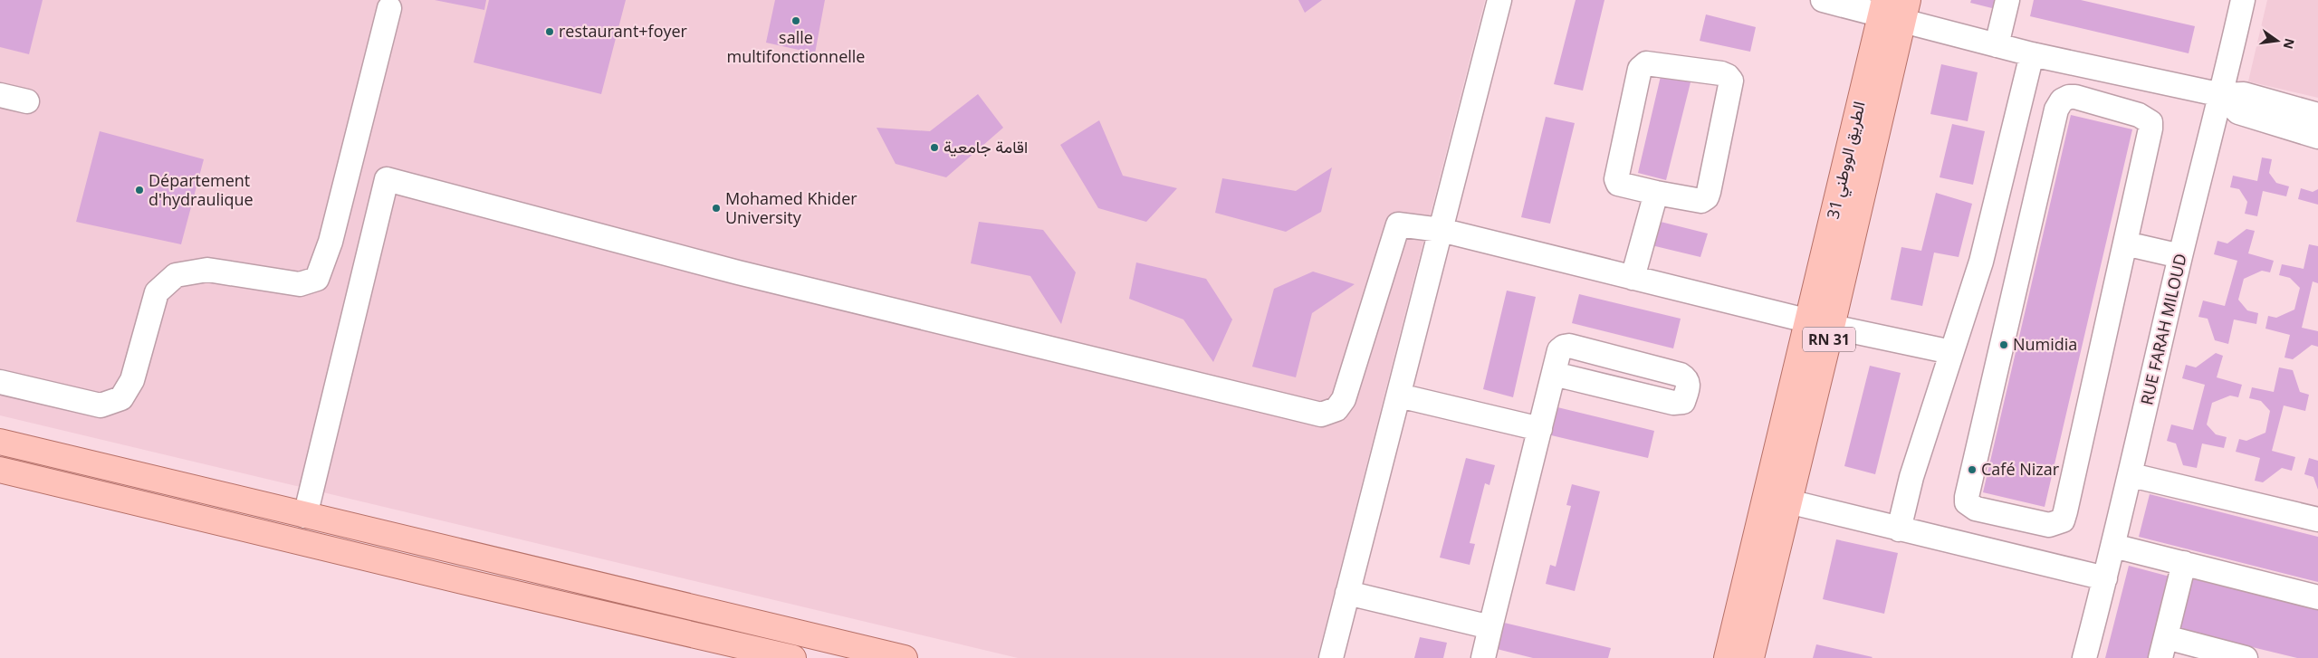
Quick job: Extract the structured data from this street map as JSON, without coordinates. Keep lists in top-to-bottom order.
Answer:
{
  "streets": {
    "main road": ["الطريق الووطني 31", "RN 31"],
    "street": ["RUE FARAH MILOUD"]
  },
  "crossings": [
    ["الطريق الووطني 31", "RN 31"]
  ],
  "places": [
    "salle multifonctionnelle",
    "restaurant+foyer",
    "اقامة جامعية",
    "Département d'hydraulique",
    "Mohamed Khider University",
    "Numidia",
    "Café Nizar"
  ],
  "north": "right"
}
